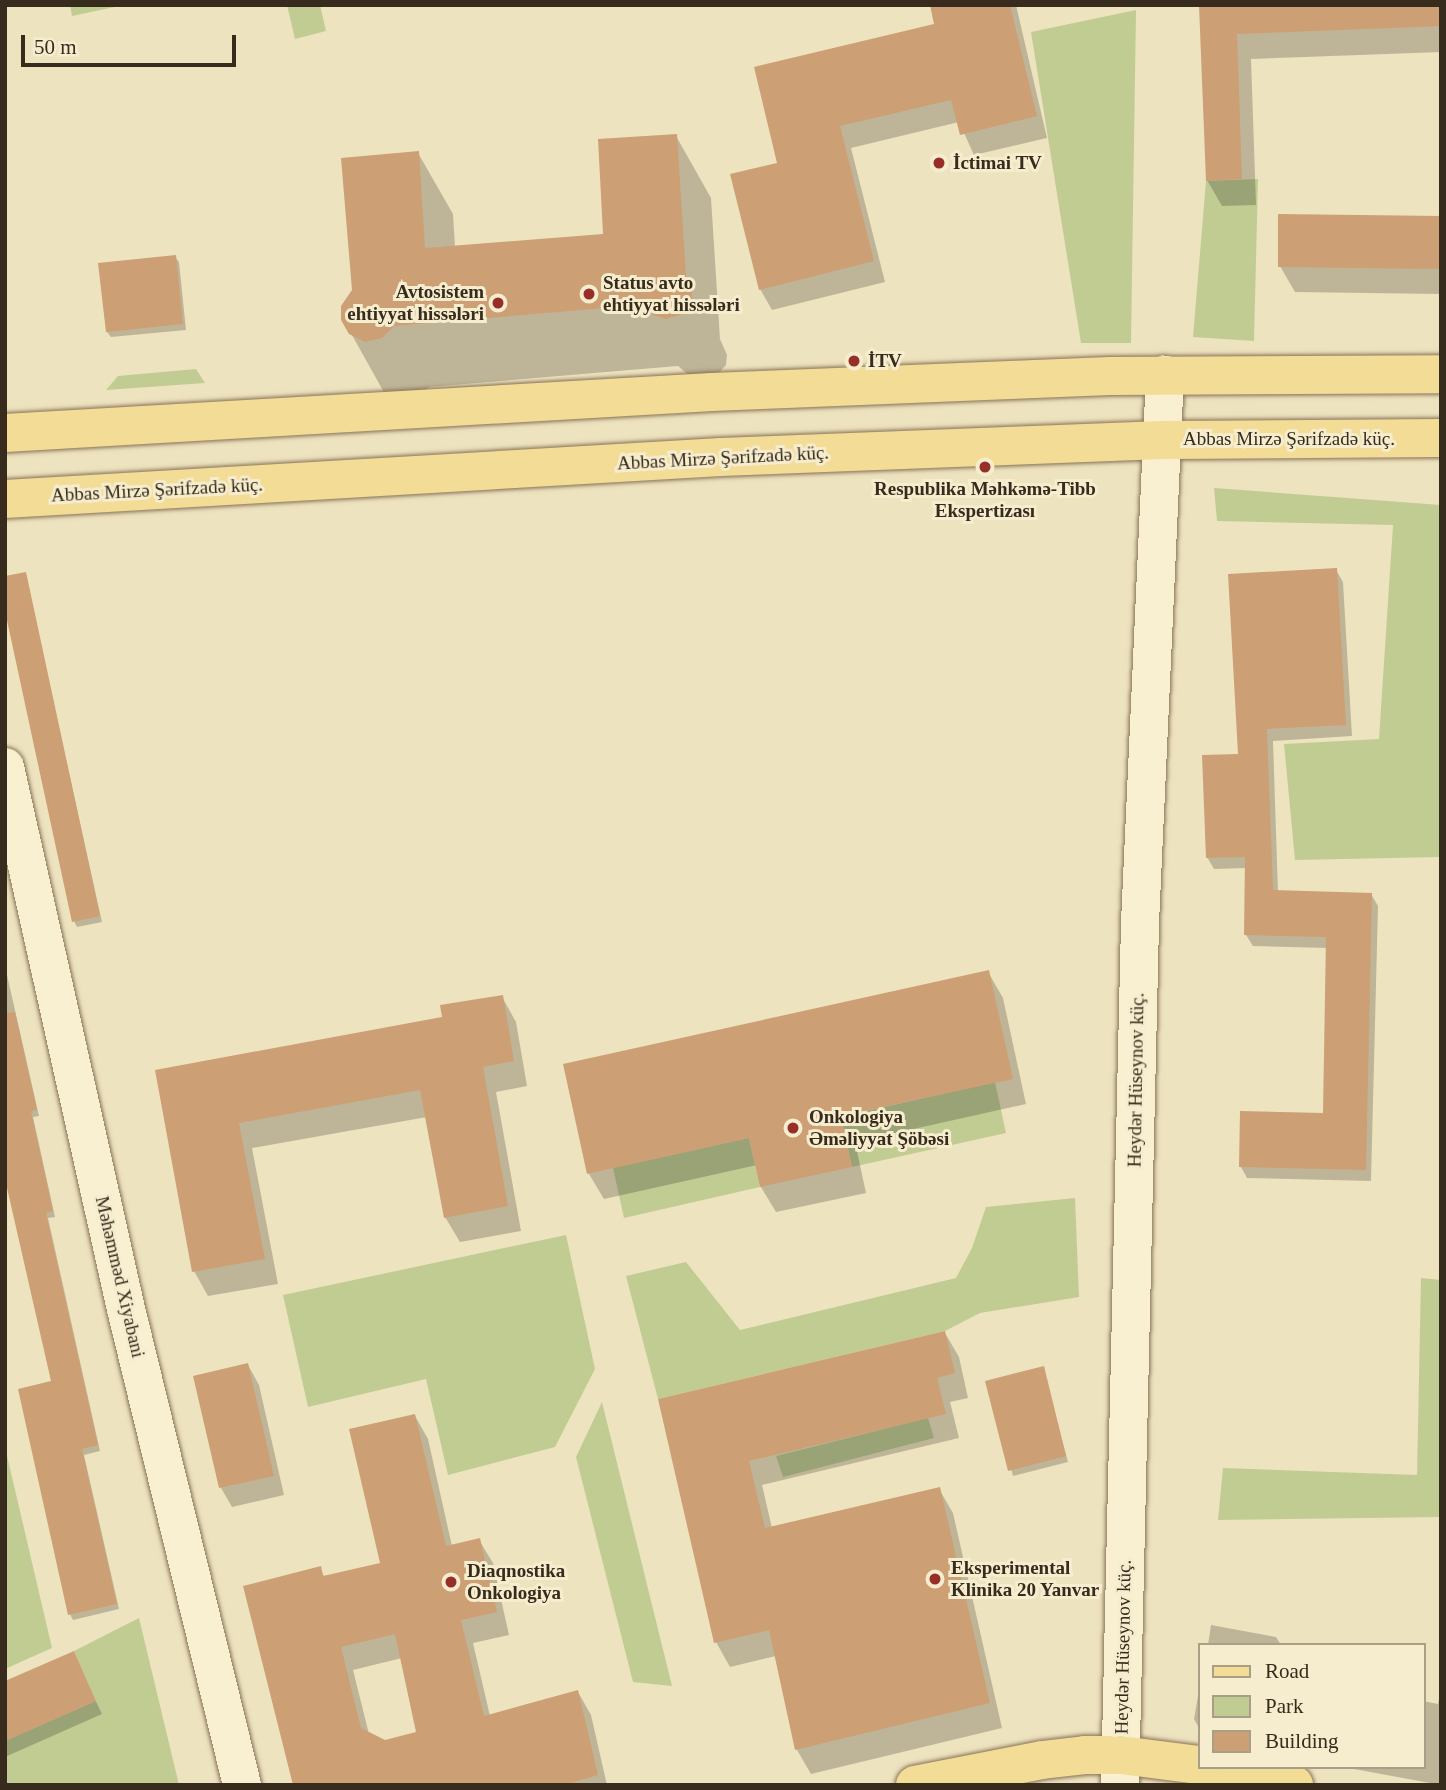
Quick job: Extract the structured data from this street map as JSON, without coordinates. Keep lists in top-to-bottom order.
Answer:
{
  "streets": {
    "main road": ["Abbas Mirzə Şərifzadə küç."],
    "street": ["Heydər Hüseynov küç.", "Məhəmməd Xiyabani"]
  },
  "crossings": [
    ["Abbas Mirzə Şərifzadə küç.", "Heydər Hüseynov küç."]
  ],
  "places": [
    "İctimai TV",
    "Status avto ehtiyyat hissələri",
    "Avtosistem ehtiyyat hissələri",
    "İTV",
    "Respublika Məhkəmə-Tibb Ekspertizası",
    "Onkologiya Əməliyyat Şöbəsi",
    "Eksperimental Klinika 20 Yanvar",
    "Diaqnostika Onkologiya"
  ],
  "legend": ["Road", "Park", "Building"],
  "scale_bar": "50 m"
}
